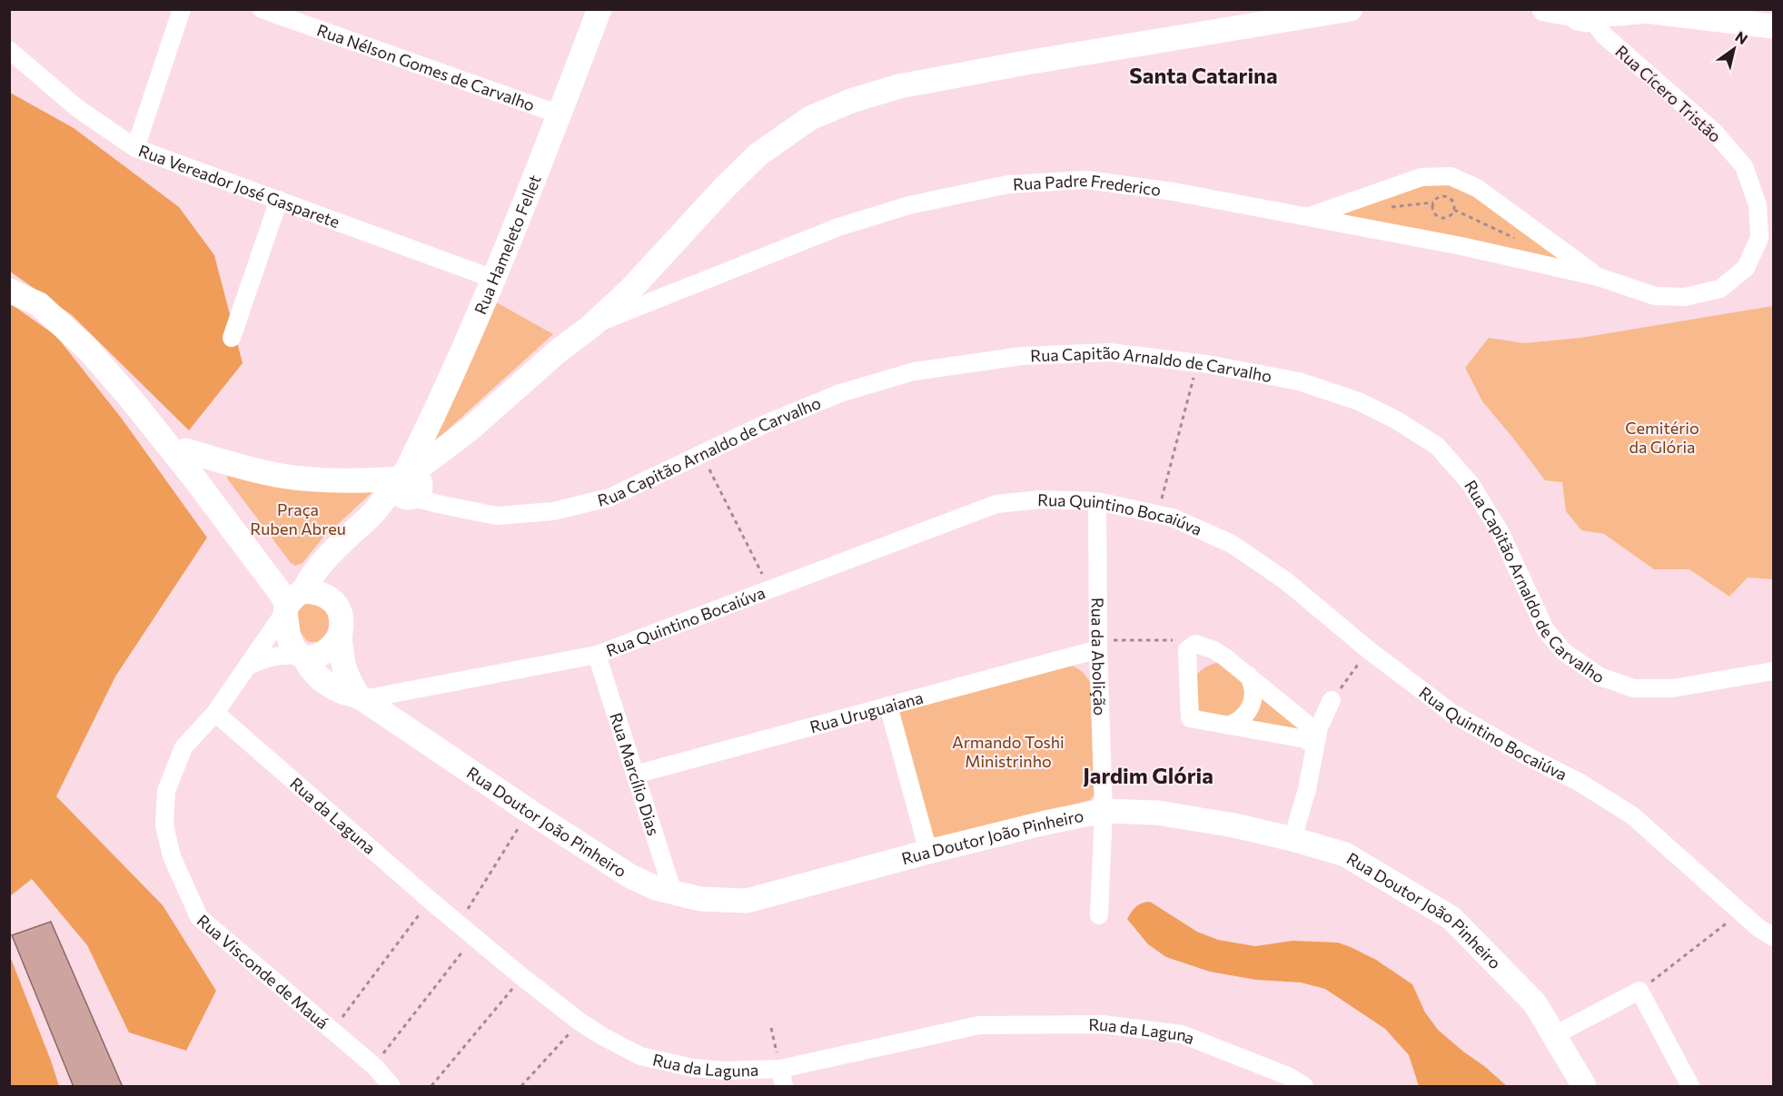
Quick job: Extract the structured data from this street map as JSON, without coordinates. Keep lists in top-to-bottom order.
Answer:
{
  "streets": {
    "main road": ["Rua Hameleto Fellet", "Rua Doutor João Pinheiro", "Rua Visconde de Mauá"],
    "street": [
      "Rua Nélson Gomes de Carvalho",
      "Rua Cícero Tristão",
      "Rua Vereador José Gasparete",
      "Rua Padre Frederico",
      "Rua Capitão Arnaldo de Carvalho",
      "Rua Quintino Bocaiúva",
      "Rua da Abolição",
      "Rua Uruguaiana",
      "Rua Marcílio Dias",
      "Rua da Laguna"
    ]
  },
  "crossings": [
    ["Rua Nélson Gomes de Carvalho", "Rua Hameleto Fellet"],
    ["Rua Cícero Tristão", "Rua Padre Frederico"],
    ["Rua Vereador José Gasparete", "Rua Hameleto Fellet"],
    ["Rua Hameleto Fellet", "Rua Capitão Arnaldo de Carvalho"],
    ["Rua Hameleto Fellet", "Rua Visconde de Mauá"],
    ["Rua Capitão Arnaldo de Carvalho", "Rua Visconde de Mauá"],
    ["Rua Quintino Bocaiúva", "Rua da Abolição"],
    ["Rua Quintino Bocaiúva", "Rua Marcílio Dias"],
    ["Rua Quintino Bocaiúva", "Rua Doutor João Pinheiro"],
    ["Rua da Abolição", "Rua Uruguaiana"],
    ["Rua da Abolição", "Rua Doutor João Pinheiro"],
    ["Rua Uruguaiana", "Rua Marcílio Dias"],
    ["Rua Marcílio Dias", "Rua Doutor João Pinheiro"],
    ["Rua da Laguna", "Rua Visconde de Mauá"],
    ["Rua Doutor João Pinheiro", "Rua Visconde de Mauá"]
  ],
  "districts": ["Santa Catarina", "Jardim Glória"],
  "parks": ["Cemitério da Glória", "Praça Ruben Abreu", "Armando Toshi Ministrinho"],
  "north": "top right"
}
